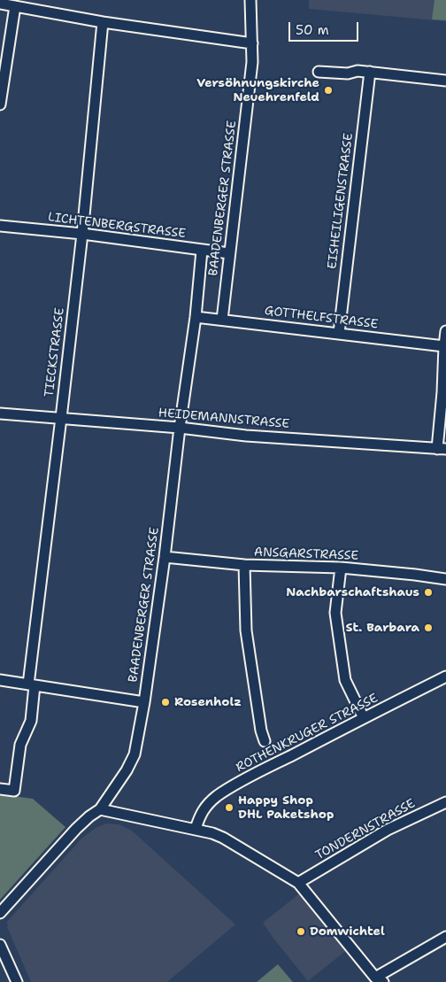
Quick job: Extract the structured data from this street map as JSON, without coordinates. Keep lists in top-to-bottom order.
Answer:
{
  "streets": {
    "street": [
      "BAADENBERGER STRASSE",
      "EISHEILIGENSTRASSE",
      "LICHTENBERGSTRASSE",
      "GOTTHELFSTRASSE",
      "TIECKSTRASSE",
      "HEIDEMANNSTRASSE",
      "ANSGARSTRASSE",
      "ROTHENKRUGER STRASSE",
      "TONDERNSTRASSE"
    ]
  },
  "crossings": [
    ["BAADENBERGER STRASSE", "LICHTENBERGSTRASSE"],
    ["BAADENBERGER STRASSE", "GOTTHELFSTRASSE"],
    ["BAADENBERGER STRASSE", "HEIDEMANNSTRASSE"],
    ["BAADENBERGER STRASSE", "ANSGARSTRASSE"],
    ["EISHEILIGENSTRASSE", "GOTTHELFSTRASSE"],
    ["LICHTENBERGSTRASSE", "TIECKSTRASSE"],
    ["TIECKSTRASSE", "HEIDEMANNSTRASSE"]
  ],
  "places": [
    "Versöhnungskirche Neuehrenfeld",
    "Nachbarschaftshaus",
    "St. Barbara",
    "Rosenholz",
    "Happy Shop DHL Paketshop",
    "Domwichtel"
  ],
  "scale_bar": "50 m"
}
